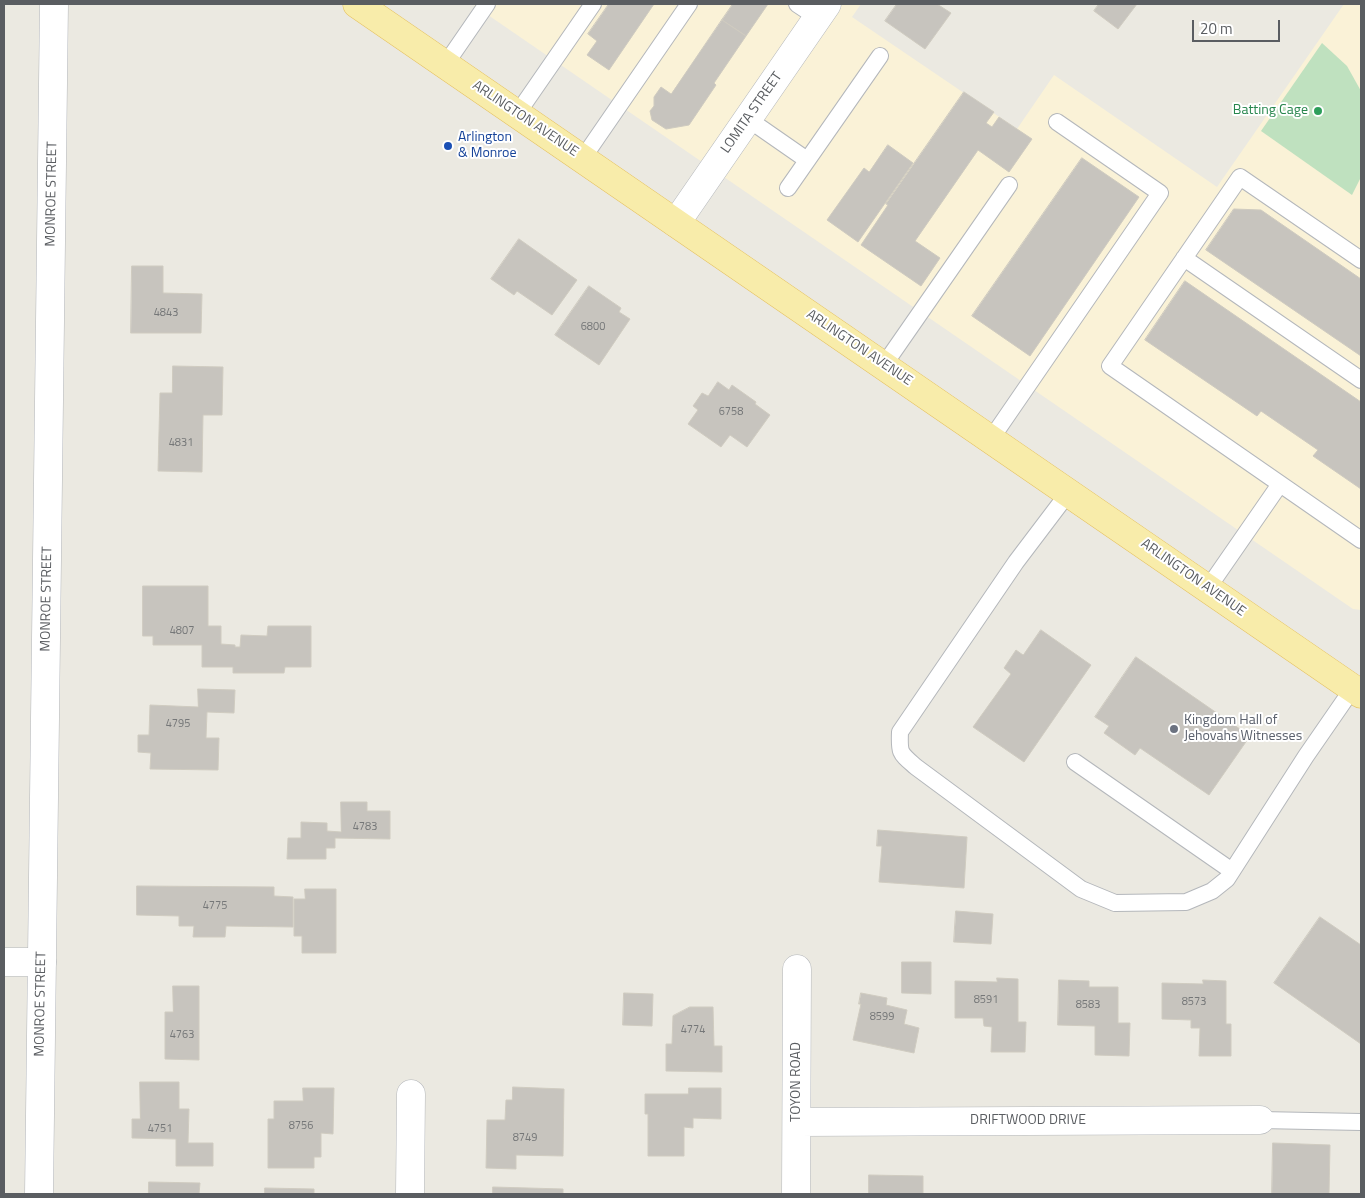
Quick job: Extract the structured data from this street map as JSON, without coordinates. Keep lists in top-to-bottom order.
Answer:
{
  "streets": {
    "main road": ["ARLINGTON AVENUE"],
    "street": [
      "LOMITA STREET",
      "MONROE STREET",
      "TOYON ROAD",
      "DRIFTWOOD DRIVE"
    ]
  },
  "crossings": [
    ["LOMITA STREET", "ARLINGTON AVENUE"],
    ["TOYON ROAD", "DRIFTWOOD DRIVE"]
  ],
  "places": ["Batting Cage", "Arlington & Monroe", "Kingdom Hall of Jehovahs Witnesses"],
  "house_numbers": [
    "4843",
    "6800",
    "6758",
    "4831",
    "4807",
    "4795",
    "4783",
    "4775",
    "8591",
    "8573",
    "8583",
    "8599",
    "4774",
    "4763",
    "8756",
    "4751",
    "8749"
  ],
  "scale_bar": "20 m"
}
